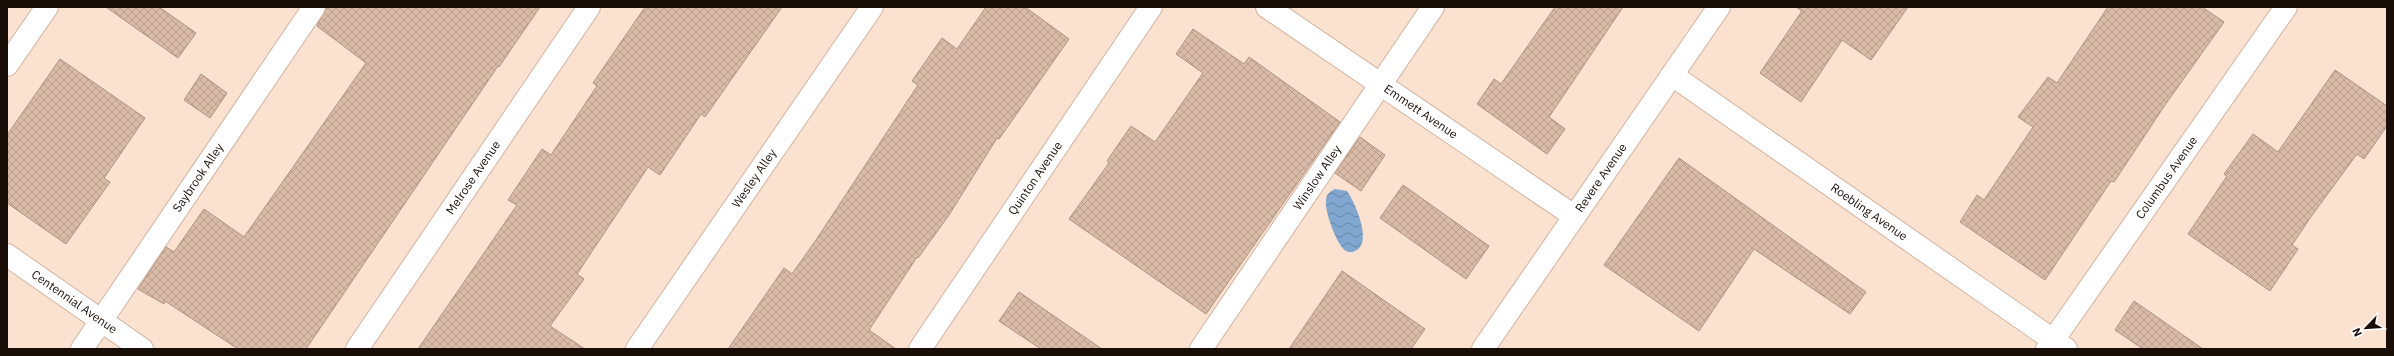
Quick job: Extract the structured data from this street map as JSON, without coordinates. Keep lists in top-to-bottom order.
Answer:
{
  "streets": {
    "street": [
      "Emmett Avenue",
      "Saybrook Alley",
      "Melrose Avenue",
      "Wesley Alley",
      "Quinton Avenue",
      "Winslow Alley",
      "Revere Avenue",
      "Columbus Avenue",
      "Roebling Avenue",
      "Centennial Avenue"
    ]
  },
  "crossings": [
    ["Emmett Avenue", "Winslow Alley"],
    ["Emmett Avenue", "Revere Avenue"],
    ["Saybrook Alley", "Centennial Avenue"],
    ["Revere Avenue", "Roebling Avenue"],
    ["Columbus Avenue", "Roebling Avenue"]
  ],
  "north": "bottom left"
}
